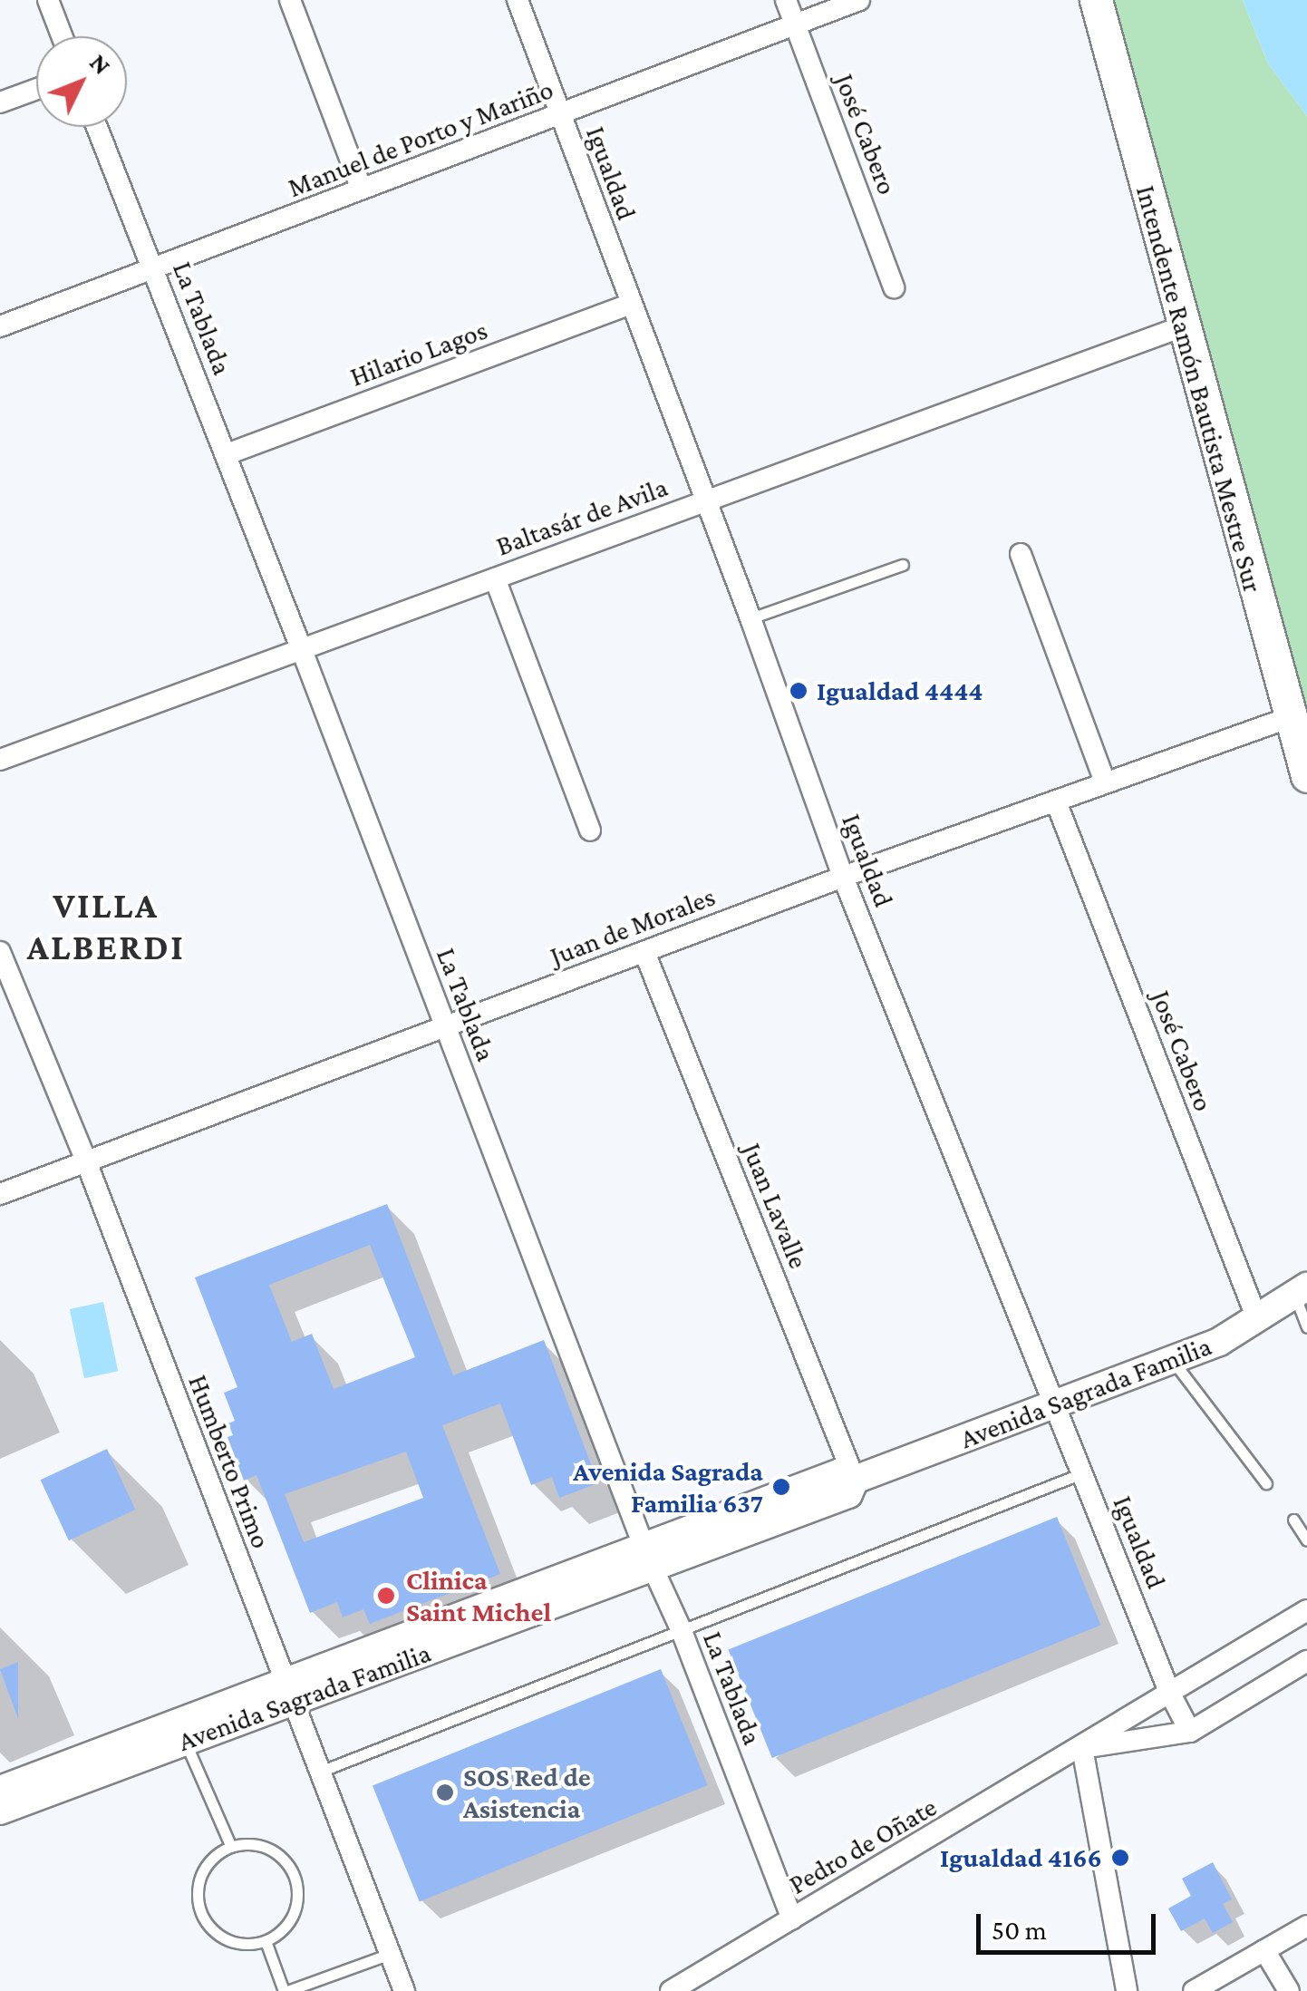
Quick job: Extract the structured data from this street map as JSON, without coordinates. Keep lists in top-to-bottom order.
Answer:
{
  "streets": {
    "main road": ["Intendente Ramón Bautista Mestre Sur", "Avenida Sagrada Familia"],
    "street": [
      "José Cabero",
      "Manuel de Porto y Mariño",
      "Igualdad",
      "La Tablada",
      "Hilario Lagos",
      "Baltasár de Avila",
      "Juan de Morales",
      "Juan Lavalle",
      "Humberto Primo",
      "Pedro de Oñate"
    ]
  },
  "crossings": [
    ["José Cabero", "Manuel de Porto y Mariño"],
    ["José Cabero", "Juan de Morales"],
    ["José Cabero", "Avenida Sagrada Familia"],
    ["Manuel de Porto y Mariño", "Igualdad"],
    ["Manuel de Porto y Mariño", "La Tablada"],
    ["Igualdad", "Hilario Lagos"],
    ["Igualdad", "Baltasár de Avila"],
    ["Igualdad", "Juan de Morales"],
    ["Igualdad", "Avenida Sagrada Familia"],
    ["Igualdad", "Pedro de Oñate"],
    ["La Tablada", "Hilario Lagos"],
    ["La Tablada", "Baltasár de Avila"],
    ["La Tablada", "Juan de Morales"],
    ["La Tablada", "Avenida Sagrada Familia"],
    ["La Tablada", "Pedro de Oñate"],
    ["Intendente Ramón Bautista Mestre Sur", "Baltasár de Avila"],
    ["Intendente Ramón Bautista Mestre Sur", "Juan de Morales"],
    ["Juan de Morales", "Juan Lavalle"],
    ["Juan de Morales", "Humberto Primo"],
    ["Juan Lavalle", "Avenida Sagrada Familia"],
    ["Avenida Sagrada Familia", "Humberto Primo"]
  ],
  "districts": ["VILLA ALBERDI"],
  "places": [
    "Igualdad 4444",
    "Avenida Sagrada Familia 637",
    "Clinica Saint Michel",
    "SOS Red de Asistencia",
    "Igualdad 4166"
  ],
  "scale_bar": "50 m",
  "north": "top right"
}
